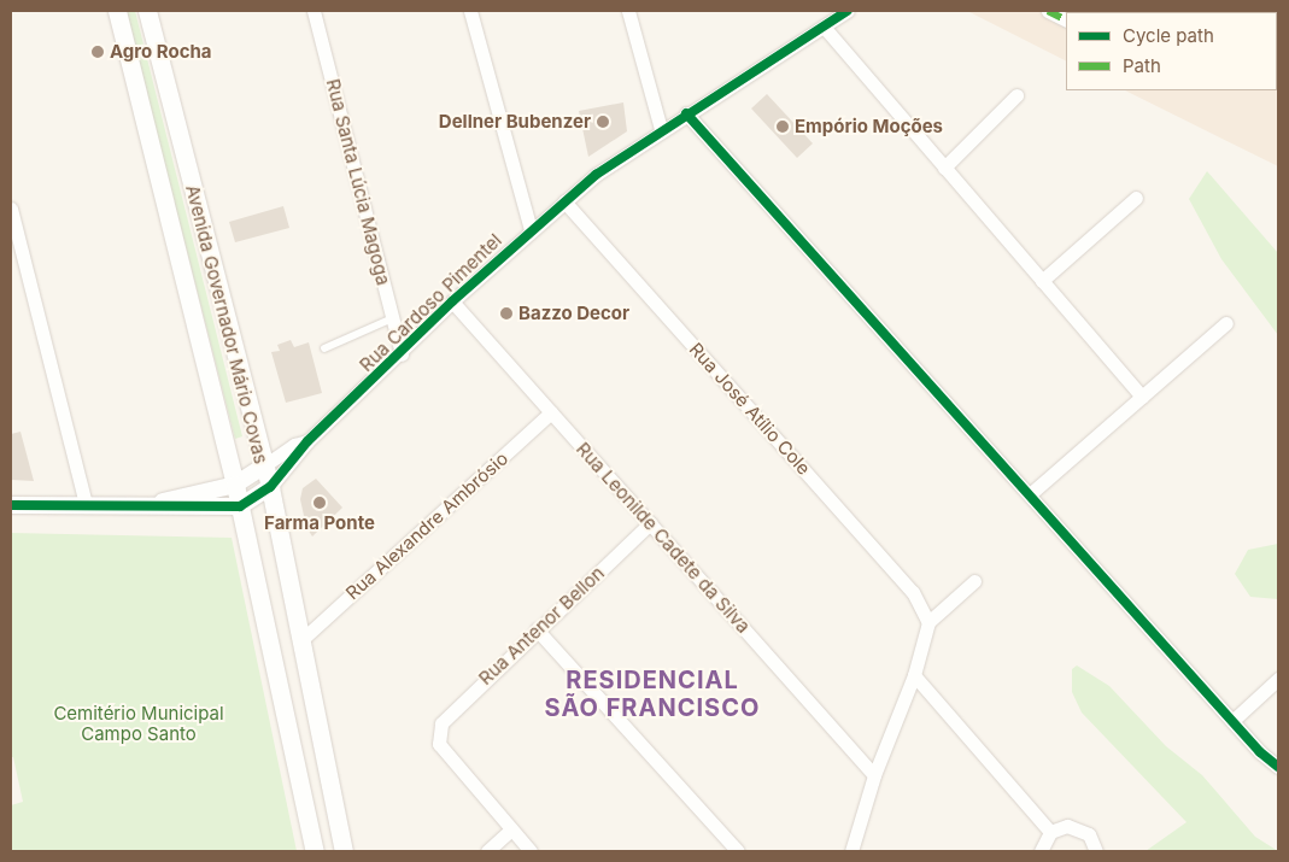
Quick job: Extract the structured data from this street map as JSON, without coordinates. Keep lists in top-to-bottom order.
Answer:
{
  "streets": {
    "main road": ["Avenida Governador Mário Covas"],
    "street": [
      "Rua Santa Lúcia Magoga",
      "Rua Cardoso Pimentel",
      "Rua José Atílio Cole",
      "Rua Alexandre Ambrósio",
      "Rua Leonilde Cadete da Silva",
      "Rua Antenor Bellon"
    ]
  },
  "crossings": [
    ["Rua Santa Lúcia Magoga", "Rua Cardoso Pimentel"],
    ["Rua Cardoso Pimentel", "Avenida Governador Mário Covas"],
    ["Rua Cardoso Pimentel", "Rua José Atílio Cole"],
    ["Rua Cardoso Pimentel", "Rua Leonilde Cadete da Silva"],
    ["Avenida Governador Mário Covas", "Rua Alexandre Ambrósio"],
    ["Rua Alexandre Ambrósio", "Rua Leonilde Cadete da Silva"],
    ["Rua Leonilde Cadete da Silva", "Rua Antenor Bellon"]
  ],
  "districts": ["RESIDENCIAL SÃO FRANCISCO"],
  "parks": ["Cemitério Municipal Campo Santo"],
  "places": [
    "Agro Rocha",
    "Dellner Bubenzer",
    "Empório Moções",
    "Bazzo Decor",
    "Farma Ponte"
  ],
  "legend": ["Cycle path", "Path"]
}
